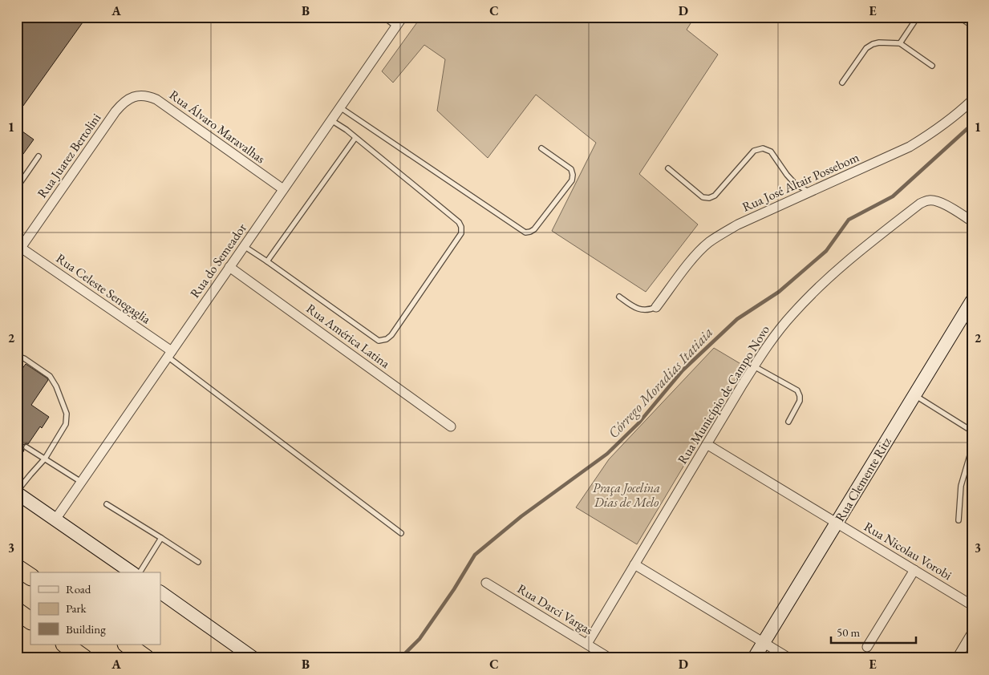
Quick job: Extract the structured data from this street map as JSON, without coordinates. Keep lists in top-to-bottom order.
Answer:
{
  "streets": {
    "street": [
      "Rua Álvaro Maravalhas",
      "Rua Juarez Bertolini",
      "Rua José Altair Possebom",
      "Rua do Semeador",
      "Rua Celeste Senegaglia",
      "Rua América Latina",
      "Rua Município de Campo Novo",
      "Rua Clemente Ritz",
      "Rua Nicolau Vorobi",
      "Rua Darci Vargas"
    ]
  },
  "crossings": [
    ["Rua Álvaro Maravalhas", "Rua Juarez Bertolini"],
    ["Rua Álvaro Maravalhas", "Rua do Semeador"],
    ["Rua Juarez Bertolini", "Rua Celeste Senegaglia"],
    ["Rua do Semeador", "Rua Celeste Senegaglia"],
    ["Rua do Semeador", "Rua América Latina"],
    ["Rua Município de Campo Novo", "Rua Nicolau Vorobi"],
    ["Rua Município de Campo Novo", "Rua Darci Vargas"],
    ["Rua Clemente Ritz", "Rua Nicolau Vorobi"]
  ],
  "water": ["Córrego Moradias Itatiaia"],
  "parks": ["Praça Jocelina Dias de Melo"],
  "legend": ["Road", "Park", "Building"],
  "scale_bar": "50 m",
  "grid": {
    "columns": [
      "A",
      "B",
      "C",
      "D",
      "E"
    ],
    "rows": ["1", "2", "3"]
  }
}
